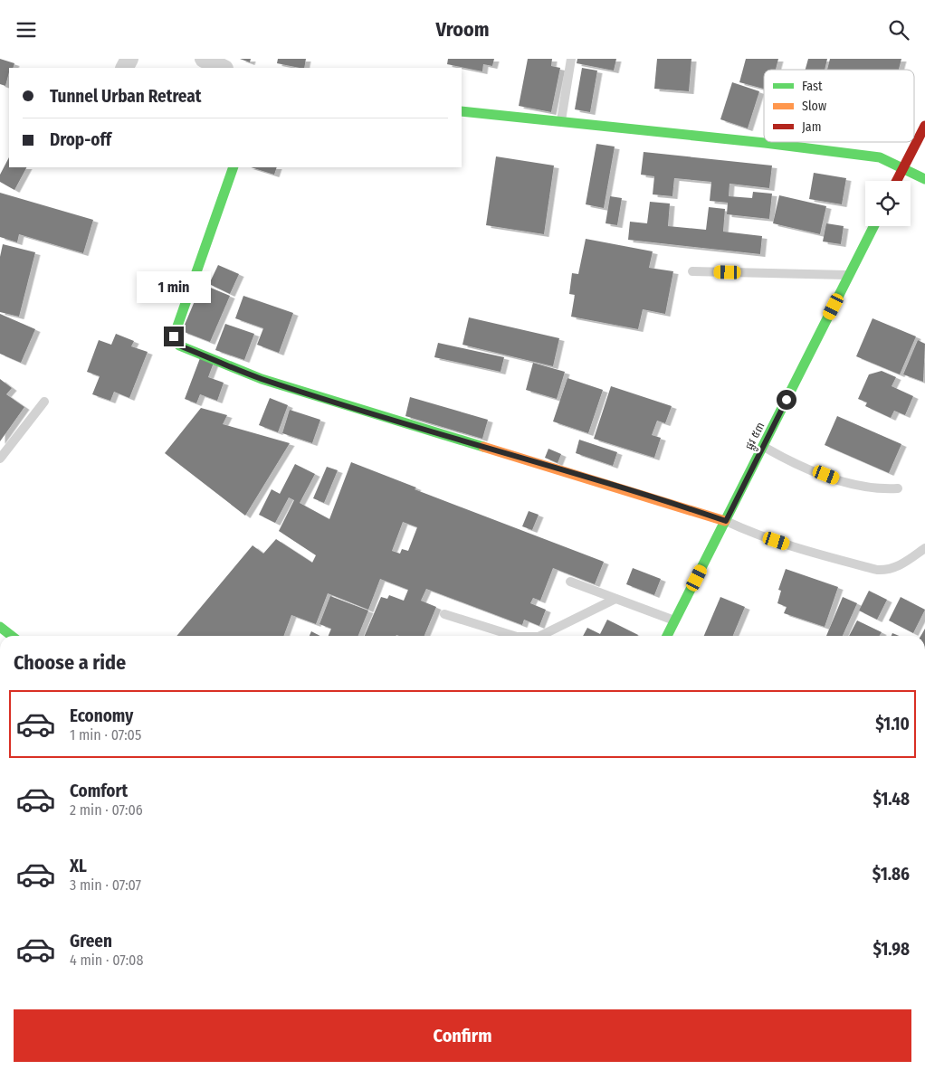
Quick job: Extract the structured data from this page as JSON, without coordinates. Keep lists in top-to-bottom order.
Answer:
{
  "streets": {
    "street": ["ផ្លូវ ៥៣"]
  },
  "legend": ["Fast", "Slow", "Jam"],
  "page": {
    "header": "Vroom",
    "banner": ["Tunnel Urban Retreat", "Drop-off"],
    "bubble": "1 min",
    "heading": "Choose a ride",
    "list": [
      {
        "name": "Economy",
        "note": "1 min · 07:05",
        "value": "$1.10"
      },
      {
        "name": "Comfort",
        "note": "2 min · 07:06",
        "value": "$1.48"
      },
      {
        "name": "XL",
        "note": "3 min · 07:07",
        "value": "$1.86"
      },
      {
        "name": "Green",
        "note": "4 min · 07:08",
        "value": "$1.98"
      }
    ],
    "buttons": "Confirm"
  }
}
